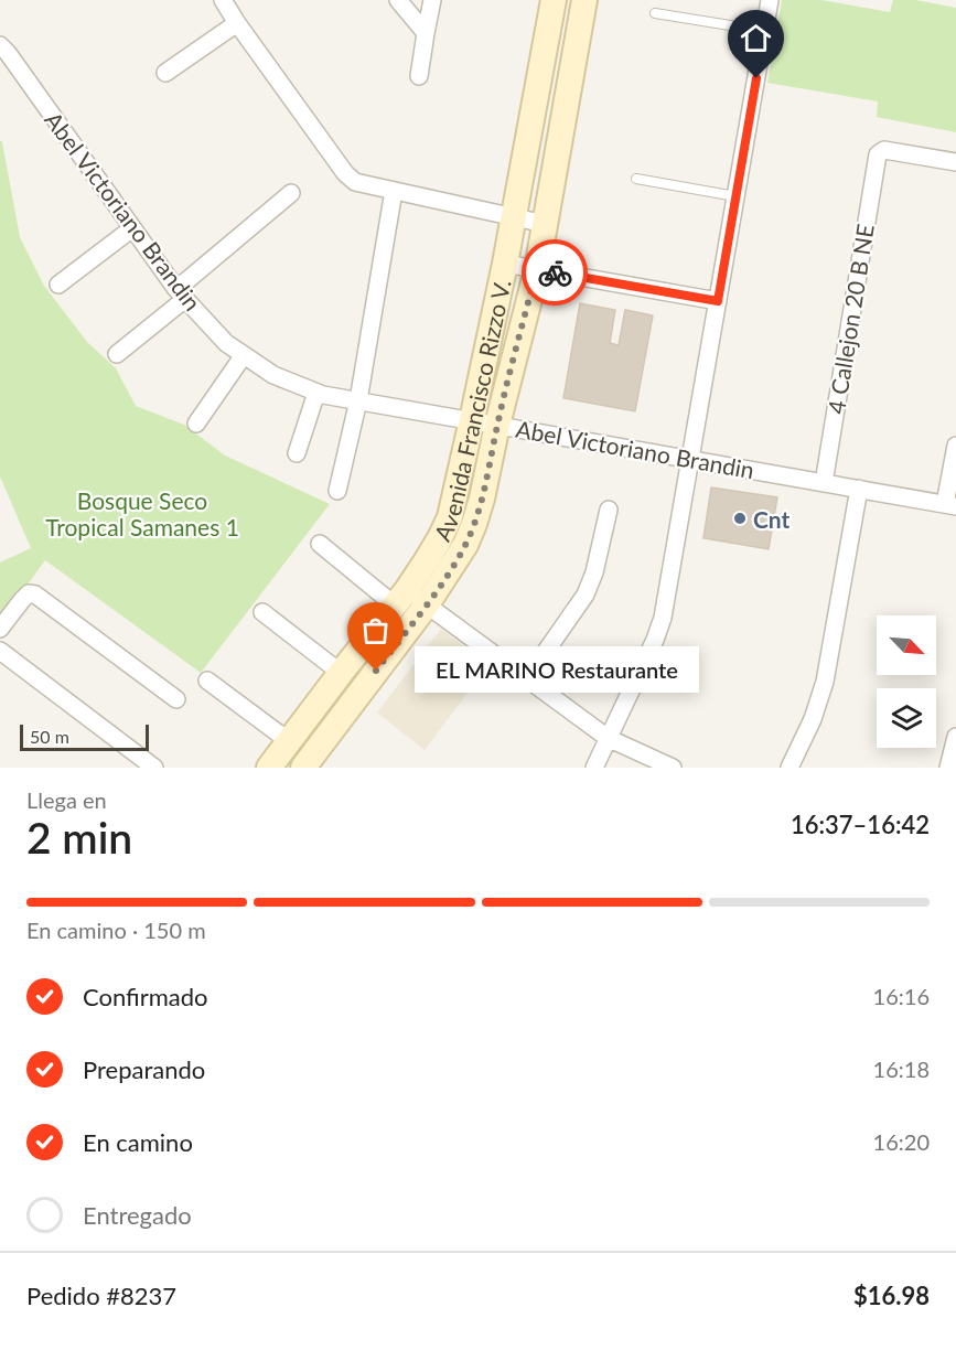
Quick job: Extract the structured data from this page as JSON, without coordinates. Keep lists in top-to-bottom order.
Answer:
{
  "streets": {
    "main road": ["Avenida Francisco Rizzo V."],
    "street": ["Abel Victoriano Brandin", "4 Callejon 20 B NE"]
  },
  "crossings": [
    ["Abel Victoriano Brandin", "4 Callejon 20 B NE"],
    ["Abel Victoriano Brandin", "Avenida Francisco Rizzo V."]
  ],
  "parks": ["Bosque Seco Tropical Samanes 1"],
  "places": ["Cnt", "EL MARINO Restaurante"],
  "scale_bar": "50 m",
  "north": "bottom right",
  "page": {
    "bubble": "EL MARINO Restaurante",
    "scale": "50 m",
    "heading": ["2 min", "Llega en", "16:37–16:42"],
    "panel": ["Pedido #8237", "$16.98"],
    "bar": "En camino · 150 m",
    "list": [
      ["Confirmado", "16:16"],
      ["Preparando", "16:18"],
      ["En camino", "16:20"],
      "Entregado"
    ]
  }
}
